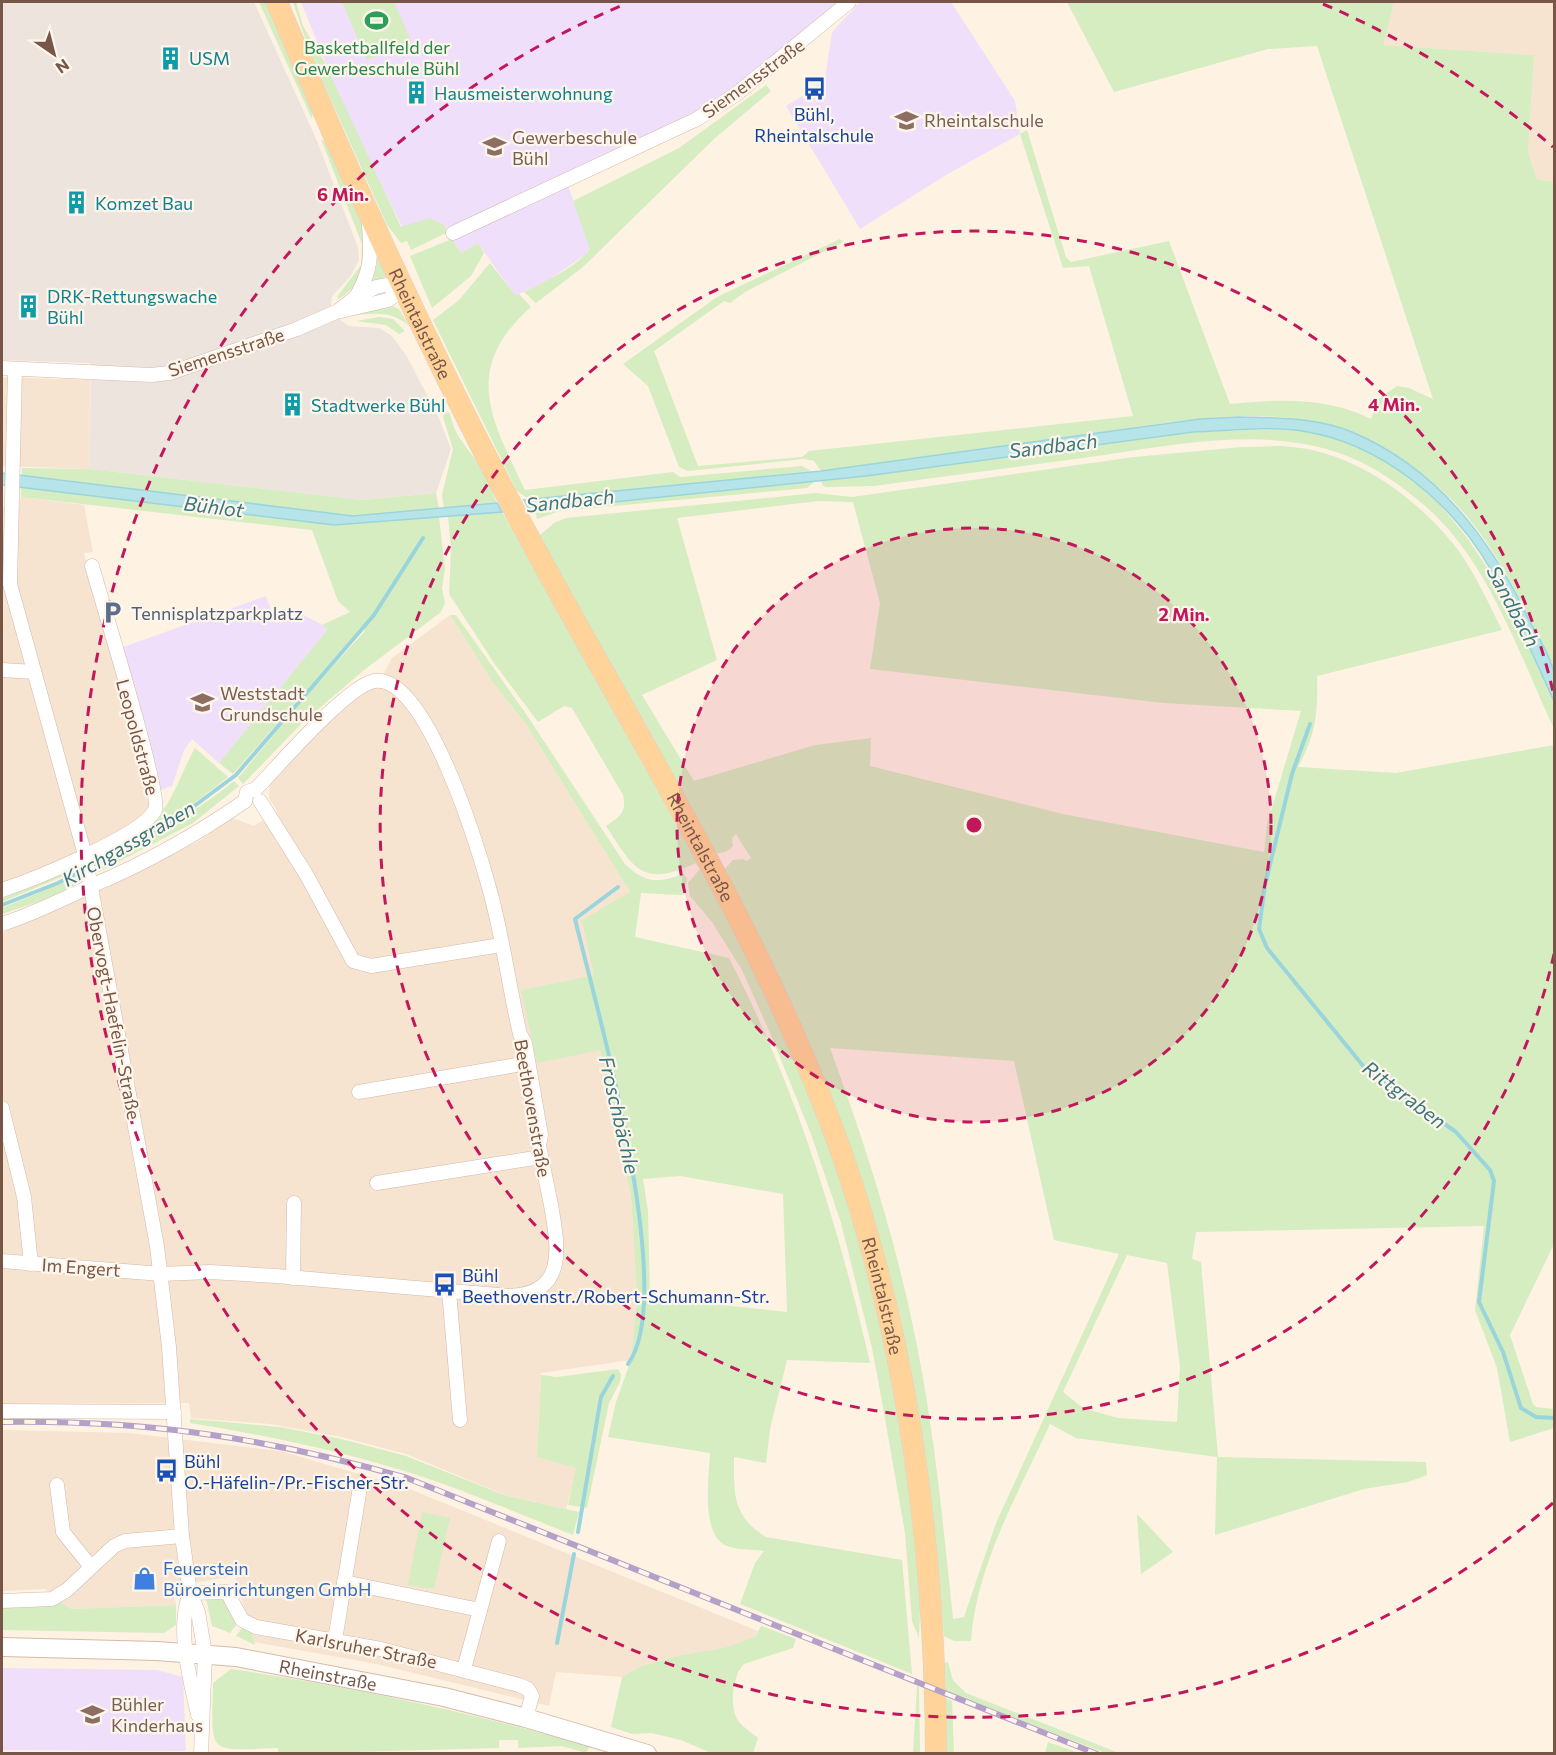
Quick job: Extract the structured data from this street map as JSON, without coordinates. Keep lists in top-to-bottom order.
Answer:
{
  "streets": {
    "main road": ["Rheintalstraße"],
    "street": [
      "Siemensstraße",
      "Leopoldstraße",
      "Obervogt-Haefelin-Straße",
      "Beethovenstraße",
      "Im Engert",
      "Karlsruher Straße",
      "Rheinstraße"
    ]
  },
  "crossings": [
    ["Siemensstraße", "Rheintalstraße"],
    ["Siemensstraße", "Obervogt-Haefelin-Straße"],
    ["Leopoldstraße", "Obervogt-Haefelin-Straße"],
    ["Obervogt-Haefelin-Straße", "Beethovenstraße"],
    ["Obervogt-Haefelin-Straße", "Im Engert"],
    ["Obervogt-Haefelin-Straße", "Karlsruher Straße"],
    ["Obervogt-Haefelin-Straße", "Rheinstraße"],
    ["Beethovenstraße", "Im Engert"],
    ["Karlsruher Straße", "Rheinstraße"]
  ],
  "water": [
    "Sandbach",
    "Bühlot",
    "Kirchgassgraben",
    "Rittgraben",
    "Froschbächle"
  ],
  "places": {
    "sports": ["Basketballfeld der Gewerbeschule Bühl"],
    "building": [
      "USM",
      "Hausmeisterwohnung",
      "Komzet Bau",
      "DRK-Rettungswache Bühl",
      "Stadtwerke Bühl"
    ],
    "bus stop": ["Bühl, Rheintalschule", "Bühl Beethovenstr./Robert-Schumann-Str.", "Bühl O.-Häfelin-/Pr.-Fischer-Str."],
    "school or university": [
      "Rheintalschule",
      "Gewerbeschule Bühl",
      "Weststadt Grundschule",
      "Bühler Kinderhaus"
    ],
    "parking": ["Tennisplatzparkplatz"],
    "shop": ["Feuerstein Büroeinrichtungen GmbH"]
  },
  "north": "bottom right",
  "rings": ["6 Min.", "4 Min.", "2 Min."]
}
